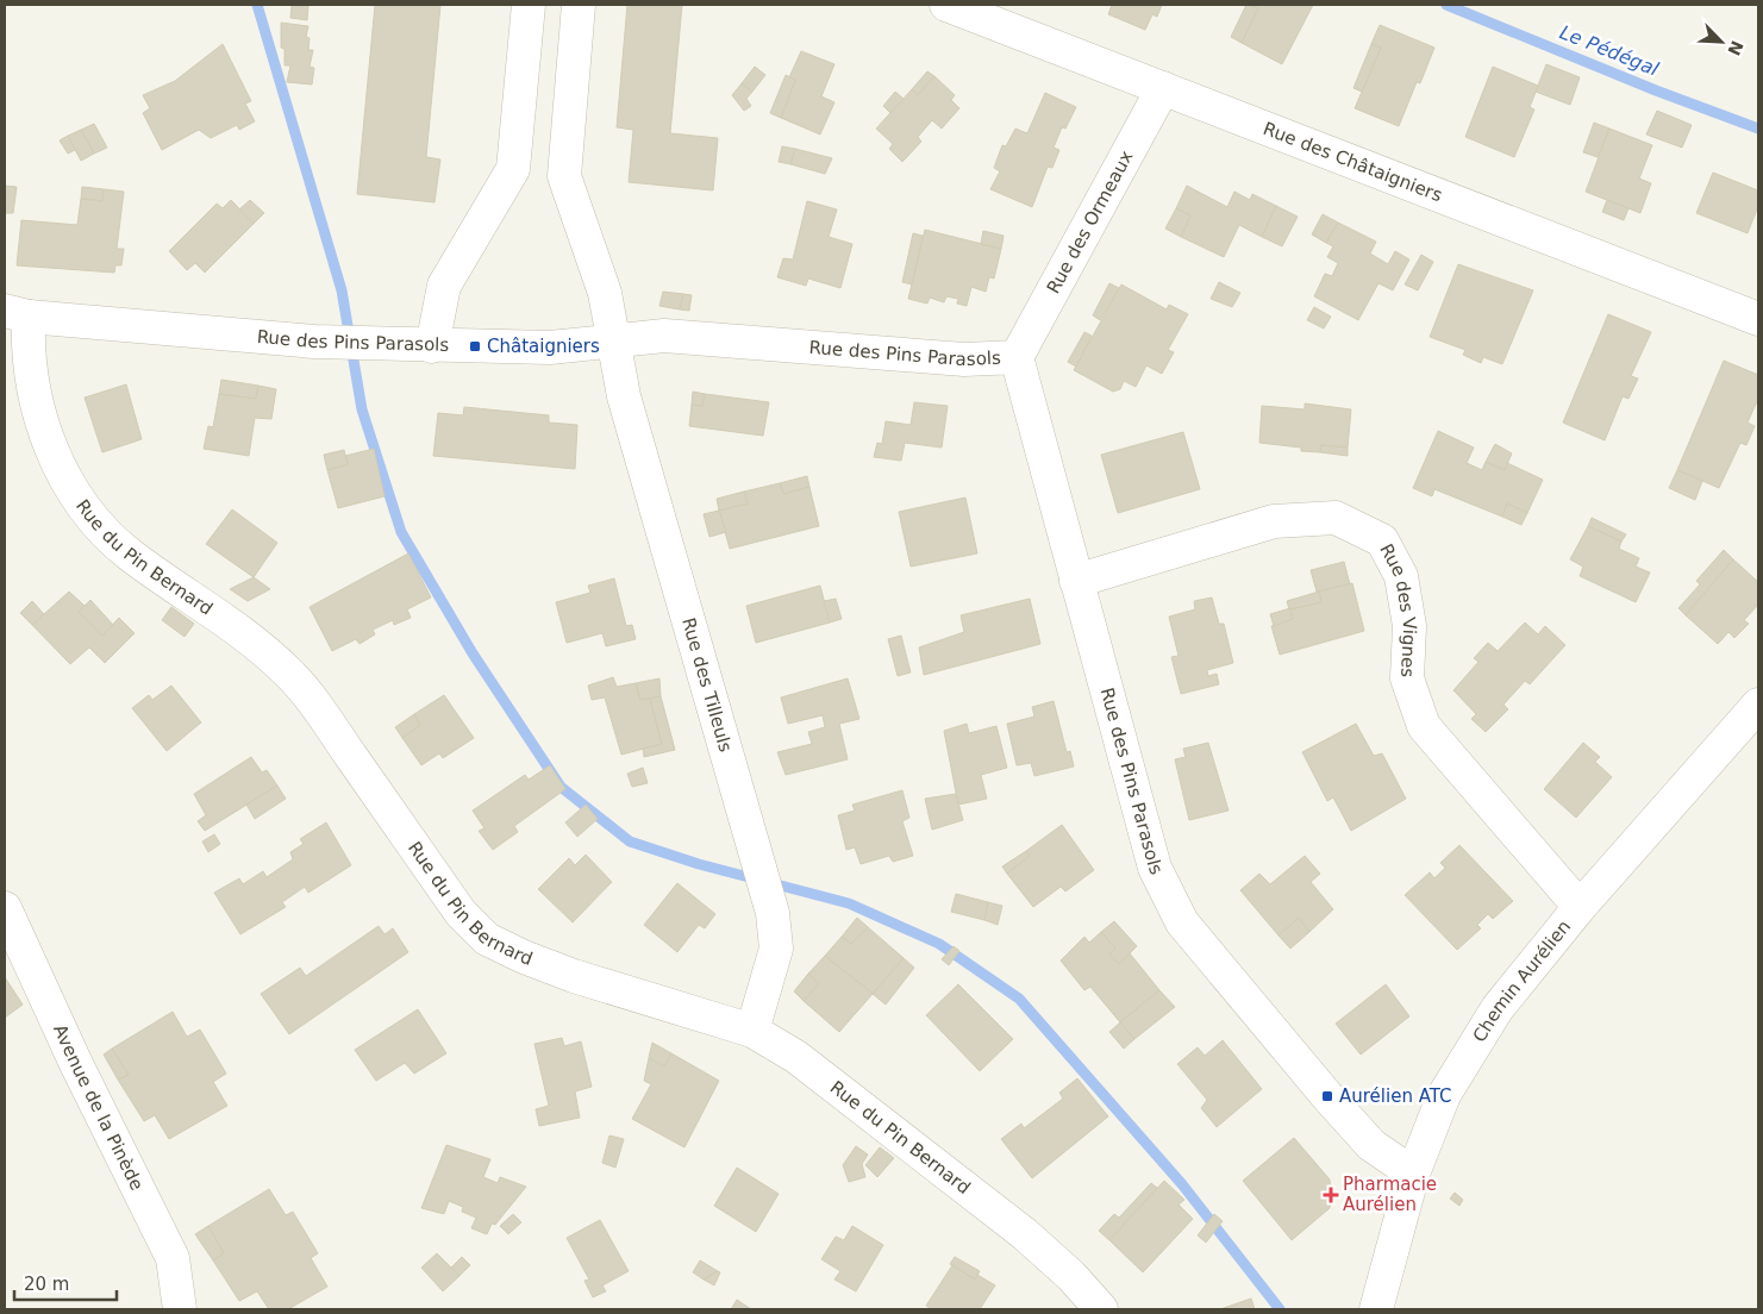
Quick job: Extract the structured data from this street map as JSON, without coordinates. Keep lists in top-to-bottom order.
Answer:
{
  "streets": {
    "street": [
      "Rue des Châtaigniers",
      "Rue des Ormeaux",
      "Rue des Pins Parasols",
      "Rue du Pin Bernard",
      "Rue des Vignes",
      "Rue des Tilleuls",
      "Chemin Aurélien",
      "Avenue de la Pinède"
    ]
  },
  "crossings": [
    ["Rue des Châtaigniers", "Rue des Ormeaux"],
    ["Rue des Ormeaux", "Rue des Pins Parasols"],
    ["Rue des Pins Parasols", "Rue du Pin Bernard"],
    ["Rue des Pins Parasols", "Rue des Vignes"],
    ["Rue des Pins Parasols", "Rue des Tilleuls"],
    ["Rue des Pins Parasols", "Chemin Aurélien"],
    ["Rue du Pin Bernard", "Rue des Tilleuls"],
    ["Rue des Vignes", "Chemin Aurélien"]
  ],
  "water": ["Le Pédégal"],
  "places": {
    "transit": ["Châtaigniers", "Aurélien ATC"],
    "health": ["Pharmacie Aurélien"]
  },
  "scale_bar": "20 m",
  "north": "bottom right"
}
